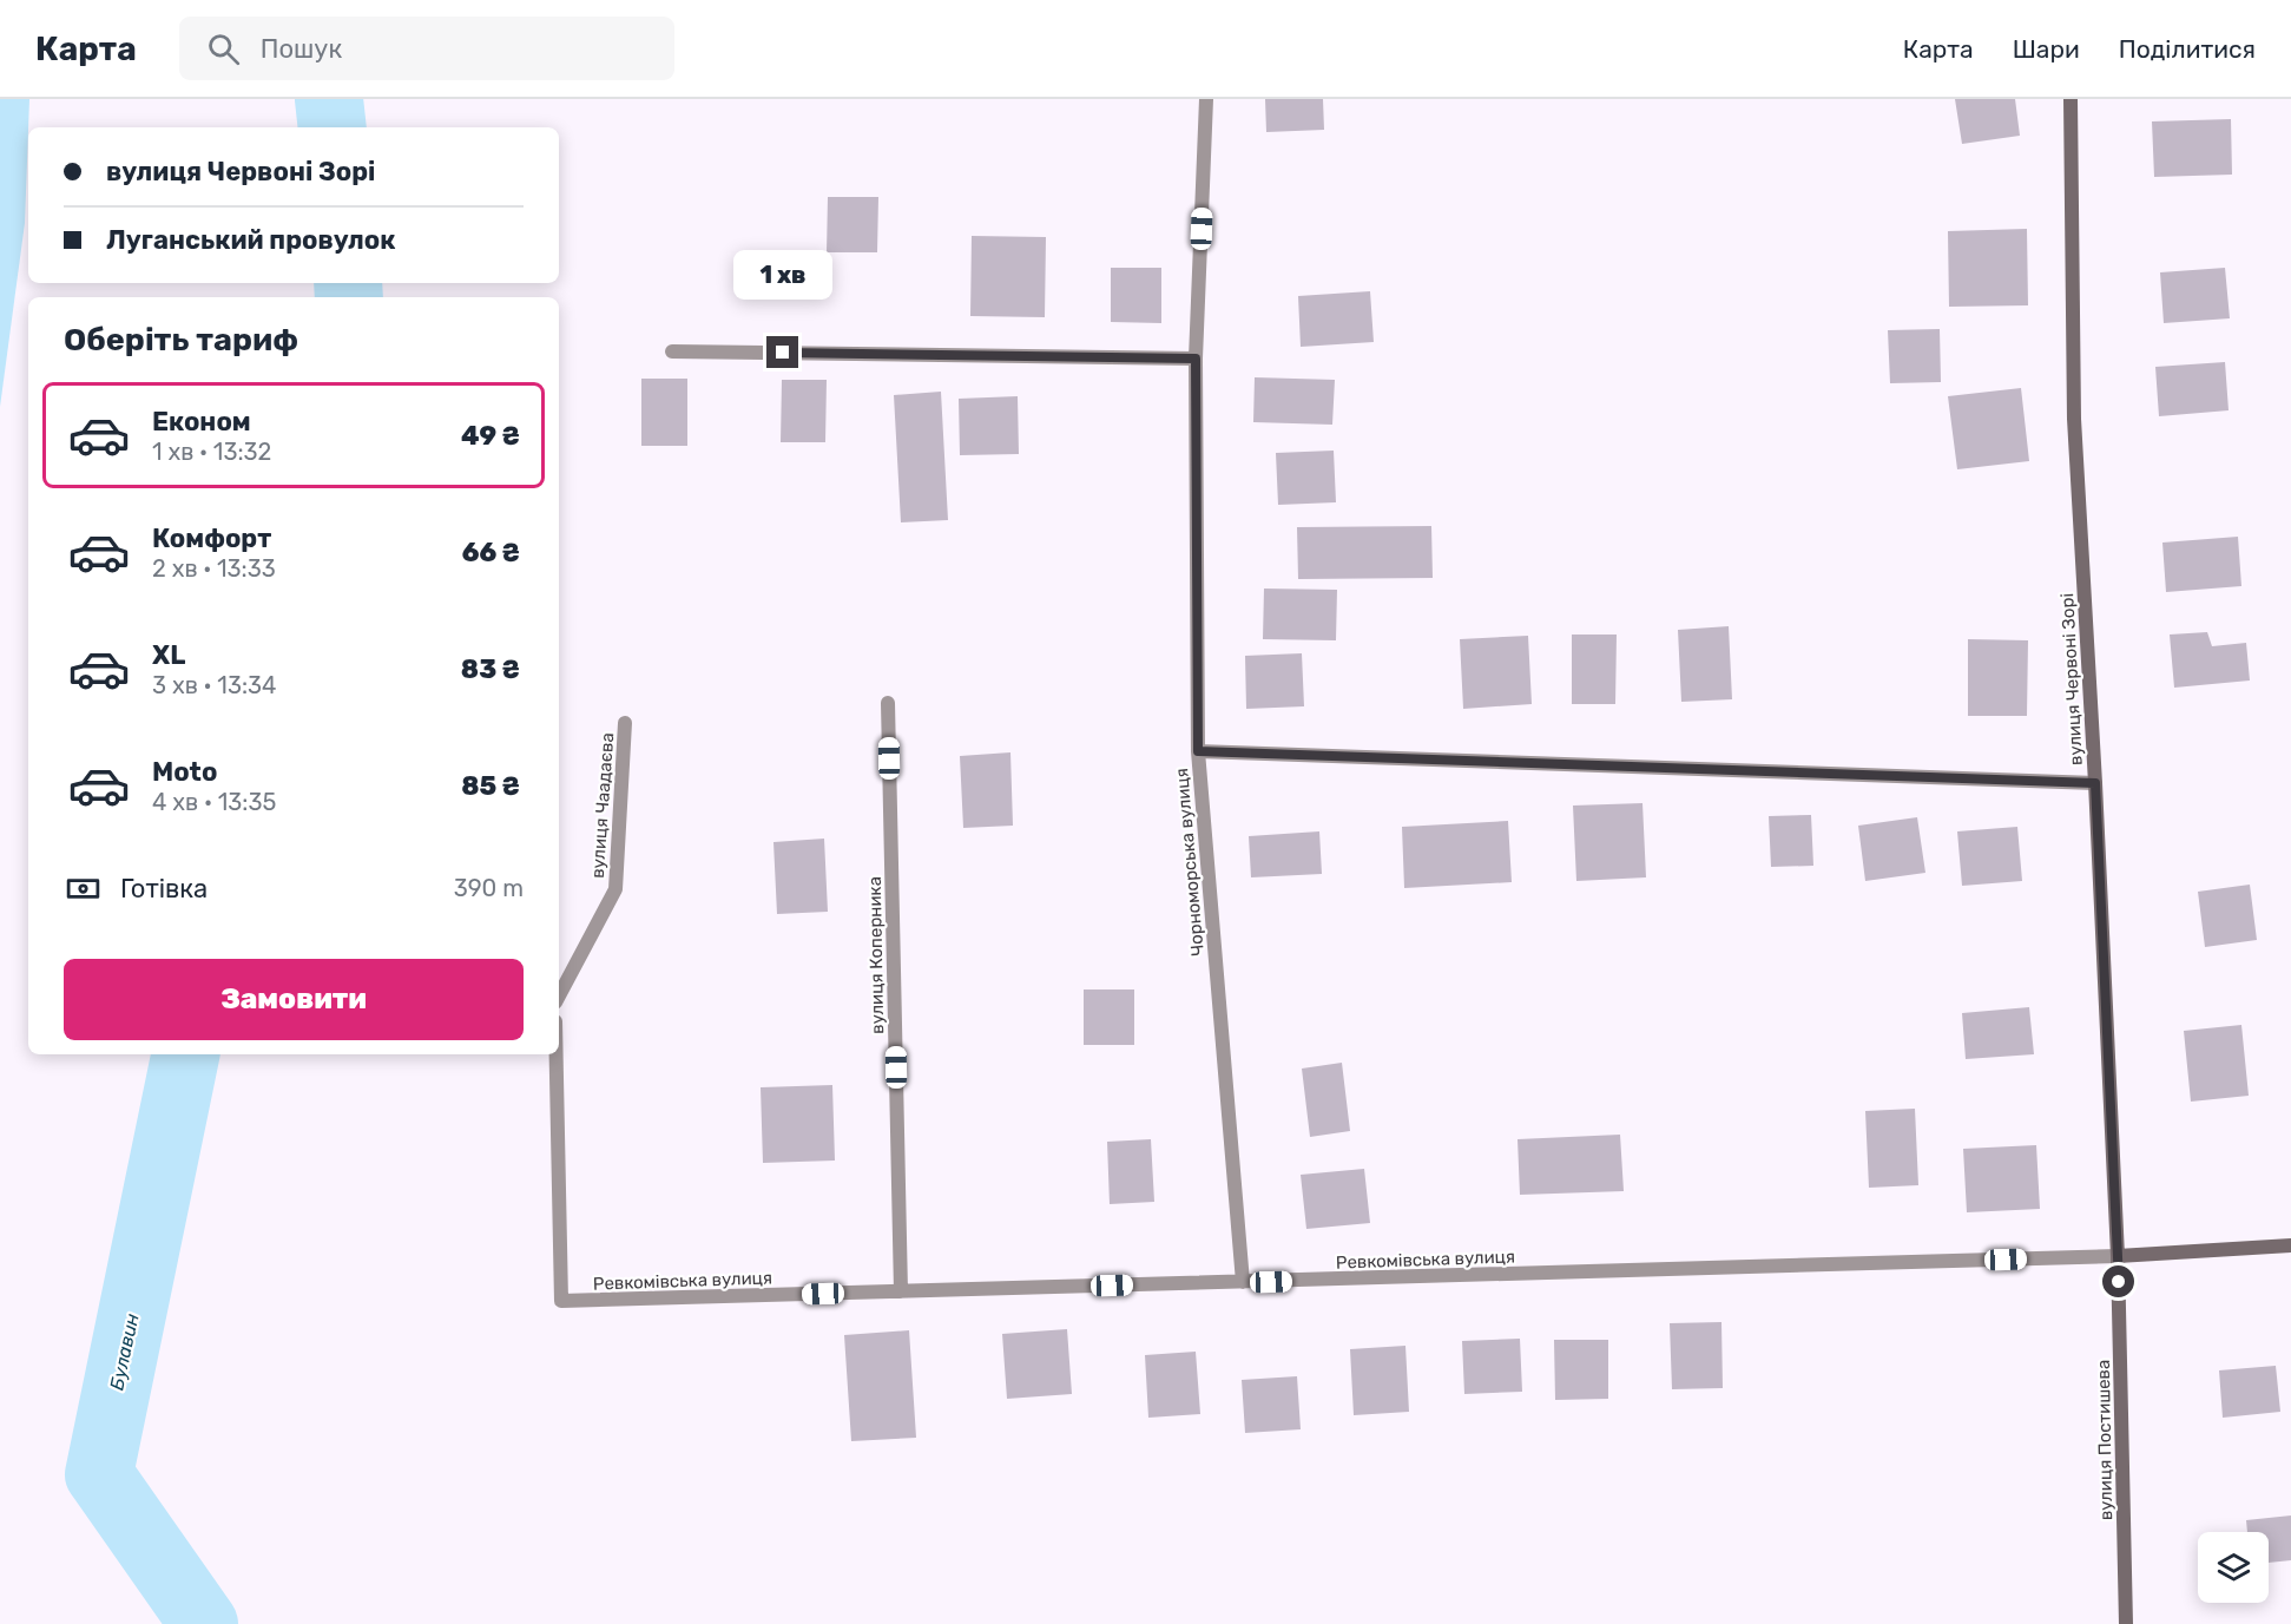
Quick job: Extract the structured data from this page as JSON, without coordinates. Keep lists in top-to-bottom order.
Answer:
{
  "streets": {
    "street": [
      "вулиця Червоні Зорі",
      "вулиця Чаадаєва",
      "Чорноморська вулиця",
      "вулиця Коперника",
      "Ревкомівська вулиця",
      "вулиця Постишева"
    ]
  },
  "crossings": [
    ["вулиця Червоні Зорі", "Ревкомівська вулиця"],
    ["вулиця Червоні Зорі", "вулиця Постишева"],
    ["Чорноморська вулиця", "Ревкомівська вулиця"],
    ["вулиця Коперника", "Ревкомівська вулиця"],
    ["Ревкомівська вулиця", "вулиця Постишева"]
  ],
  "water": ["Булавин"],
  "page": {
    "header": "Карта",
    "search": "Пошук",
    "nav": ["Карта", "Шари", "Поділитися"],
    "banner": ["вулиця Червоні Зорі", "Луганський провулок"],
    "bubble": "1 хв",
    "heading": "Оберіть тариф",
    "list": [
      {
        "name": "Економ",
        "note": "1 хв · 13:32",
        "value": "49 ₴"
      },
      {
        "name": "Комфорт",
        "note": "2 хв · 13:33",
        "value": "66 ₴"
      },
      {
        "name": "XL",
        "note": "3 хв · 13:34",
        "value": "83 ₴"
      },
      {
        "name": "Moto",
        "note": "4 хв · 13:35",
        "value": "85 ₴"
      }
    ],
    "pay": ["Готівка", "390 m"],
    "buttons": "Замовити"
  }
}
